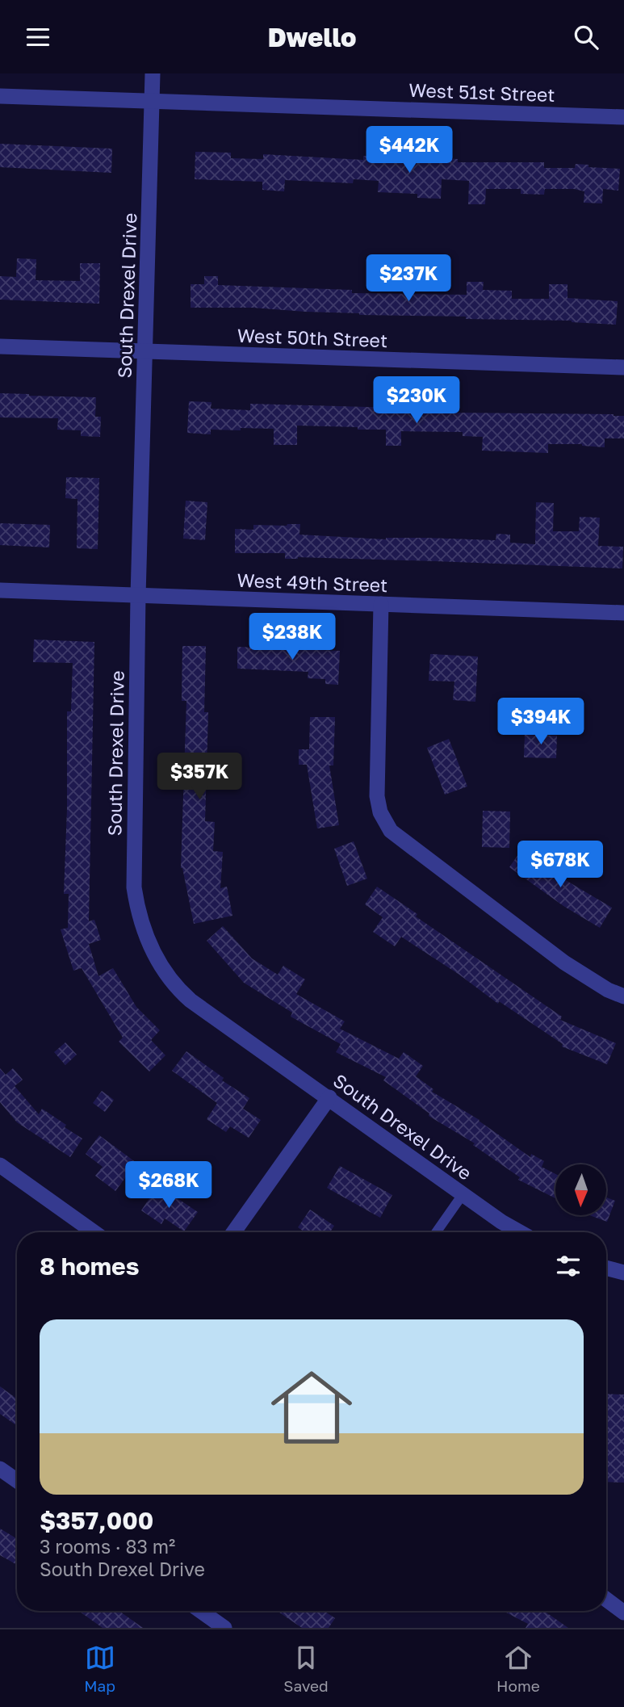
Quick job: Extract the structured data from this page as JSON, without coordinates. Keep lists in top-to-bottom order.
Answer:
{
  "streets": {
    "street": [
      "West 51st Street",
      "South Drexel Drive",
      "West 50th Street",
      "West 49th Street"
    ]
  },
  "crossings": [
    ["West 51st Street", "South Drexel Drive"],
    ["South Drexel Drive", "West 50th Street"],
    ["South Drexel Drive", "West 49th Street"]
  ],
  "north": "bottom",
  "page": {
    "header": "Dwello",
    "price": [
      "$442K",
      "$237K",
      "$230K",
      "$238K",
      "$394K",
      "$357K",
      "$678K",
      "$268K"
    ],
    "heading": "8 homes",
    "list": [
      {
        "name": "$357,000",
        "note": "3 rooms · 83 m² · South Drexel Drive"
      }
    ],
    "tabs": ["Map", "Saved", "Home"]
  }
}
